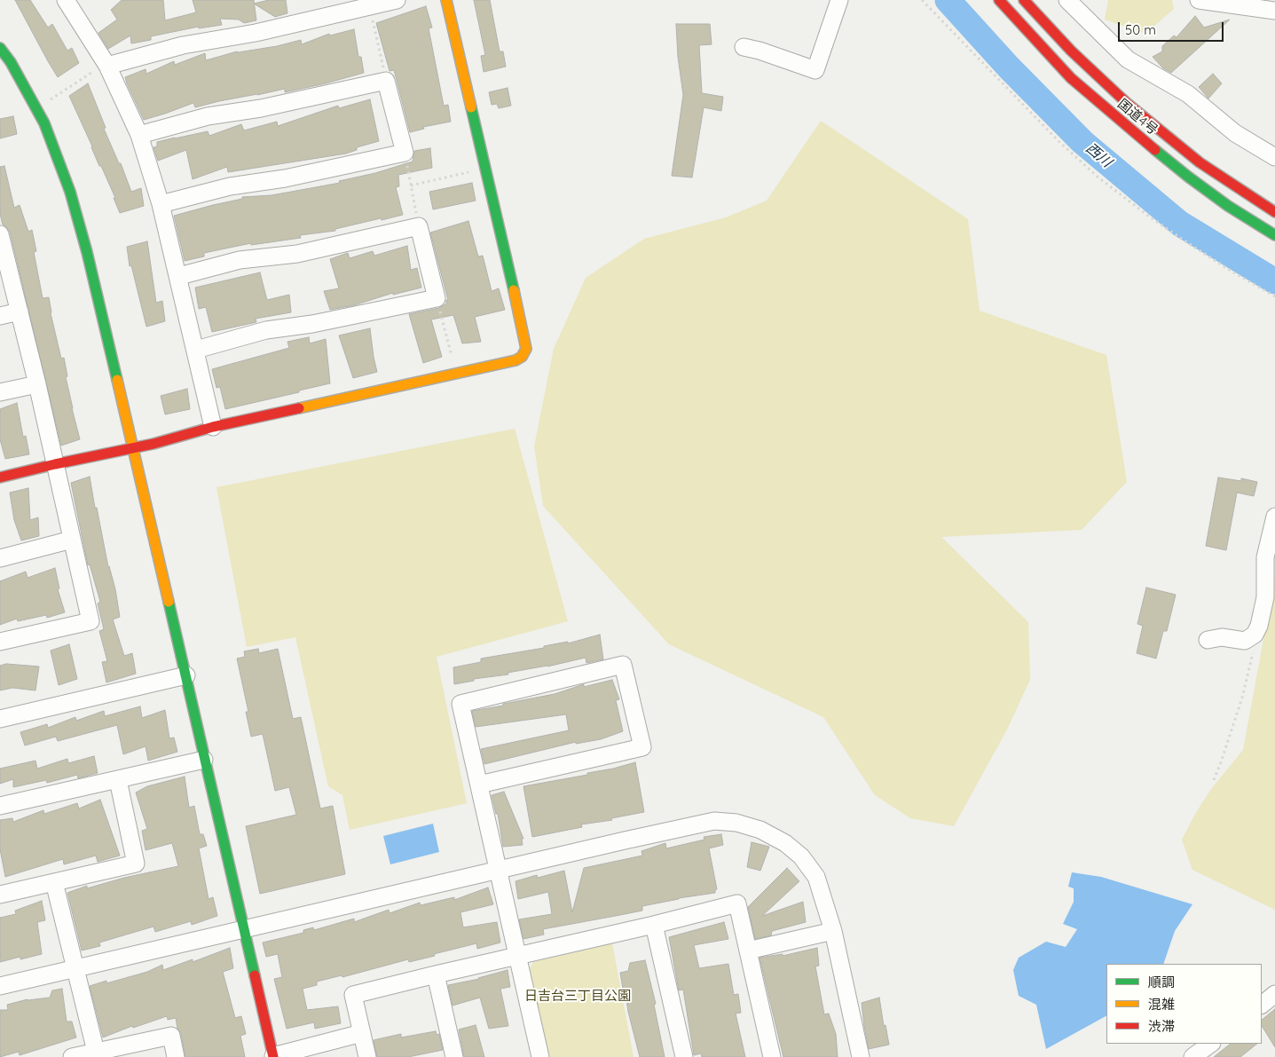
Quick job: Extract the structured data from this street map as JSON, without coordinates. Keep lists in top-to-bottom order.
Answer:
{
  "streets": {
    "main road": ["国道4号"]
  },
  "water": ["西川"],
  "parks": ["日吉台三丁目公園"],
  "legend": ["順調", "混雑", "渋滞"],
  "scale_bar": "50 m"
}
